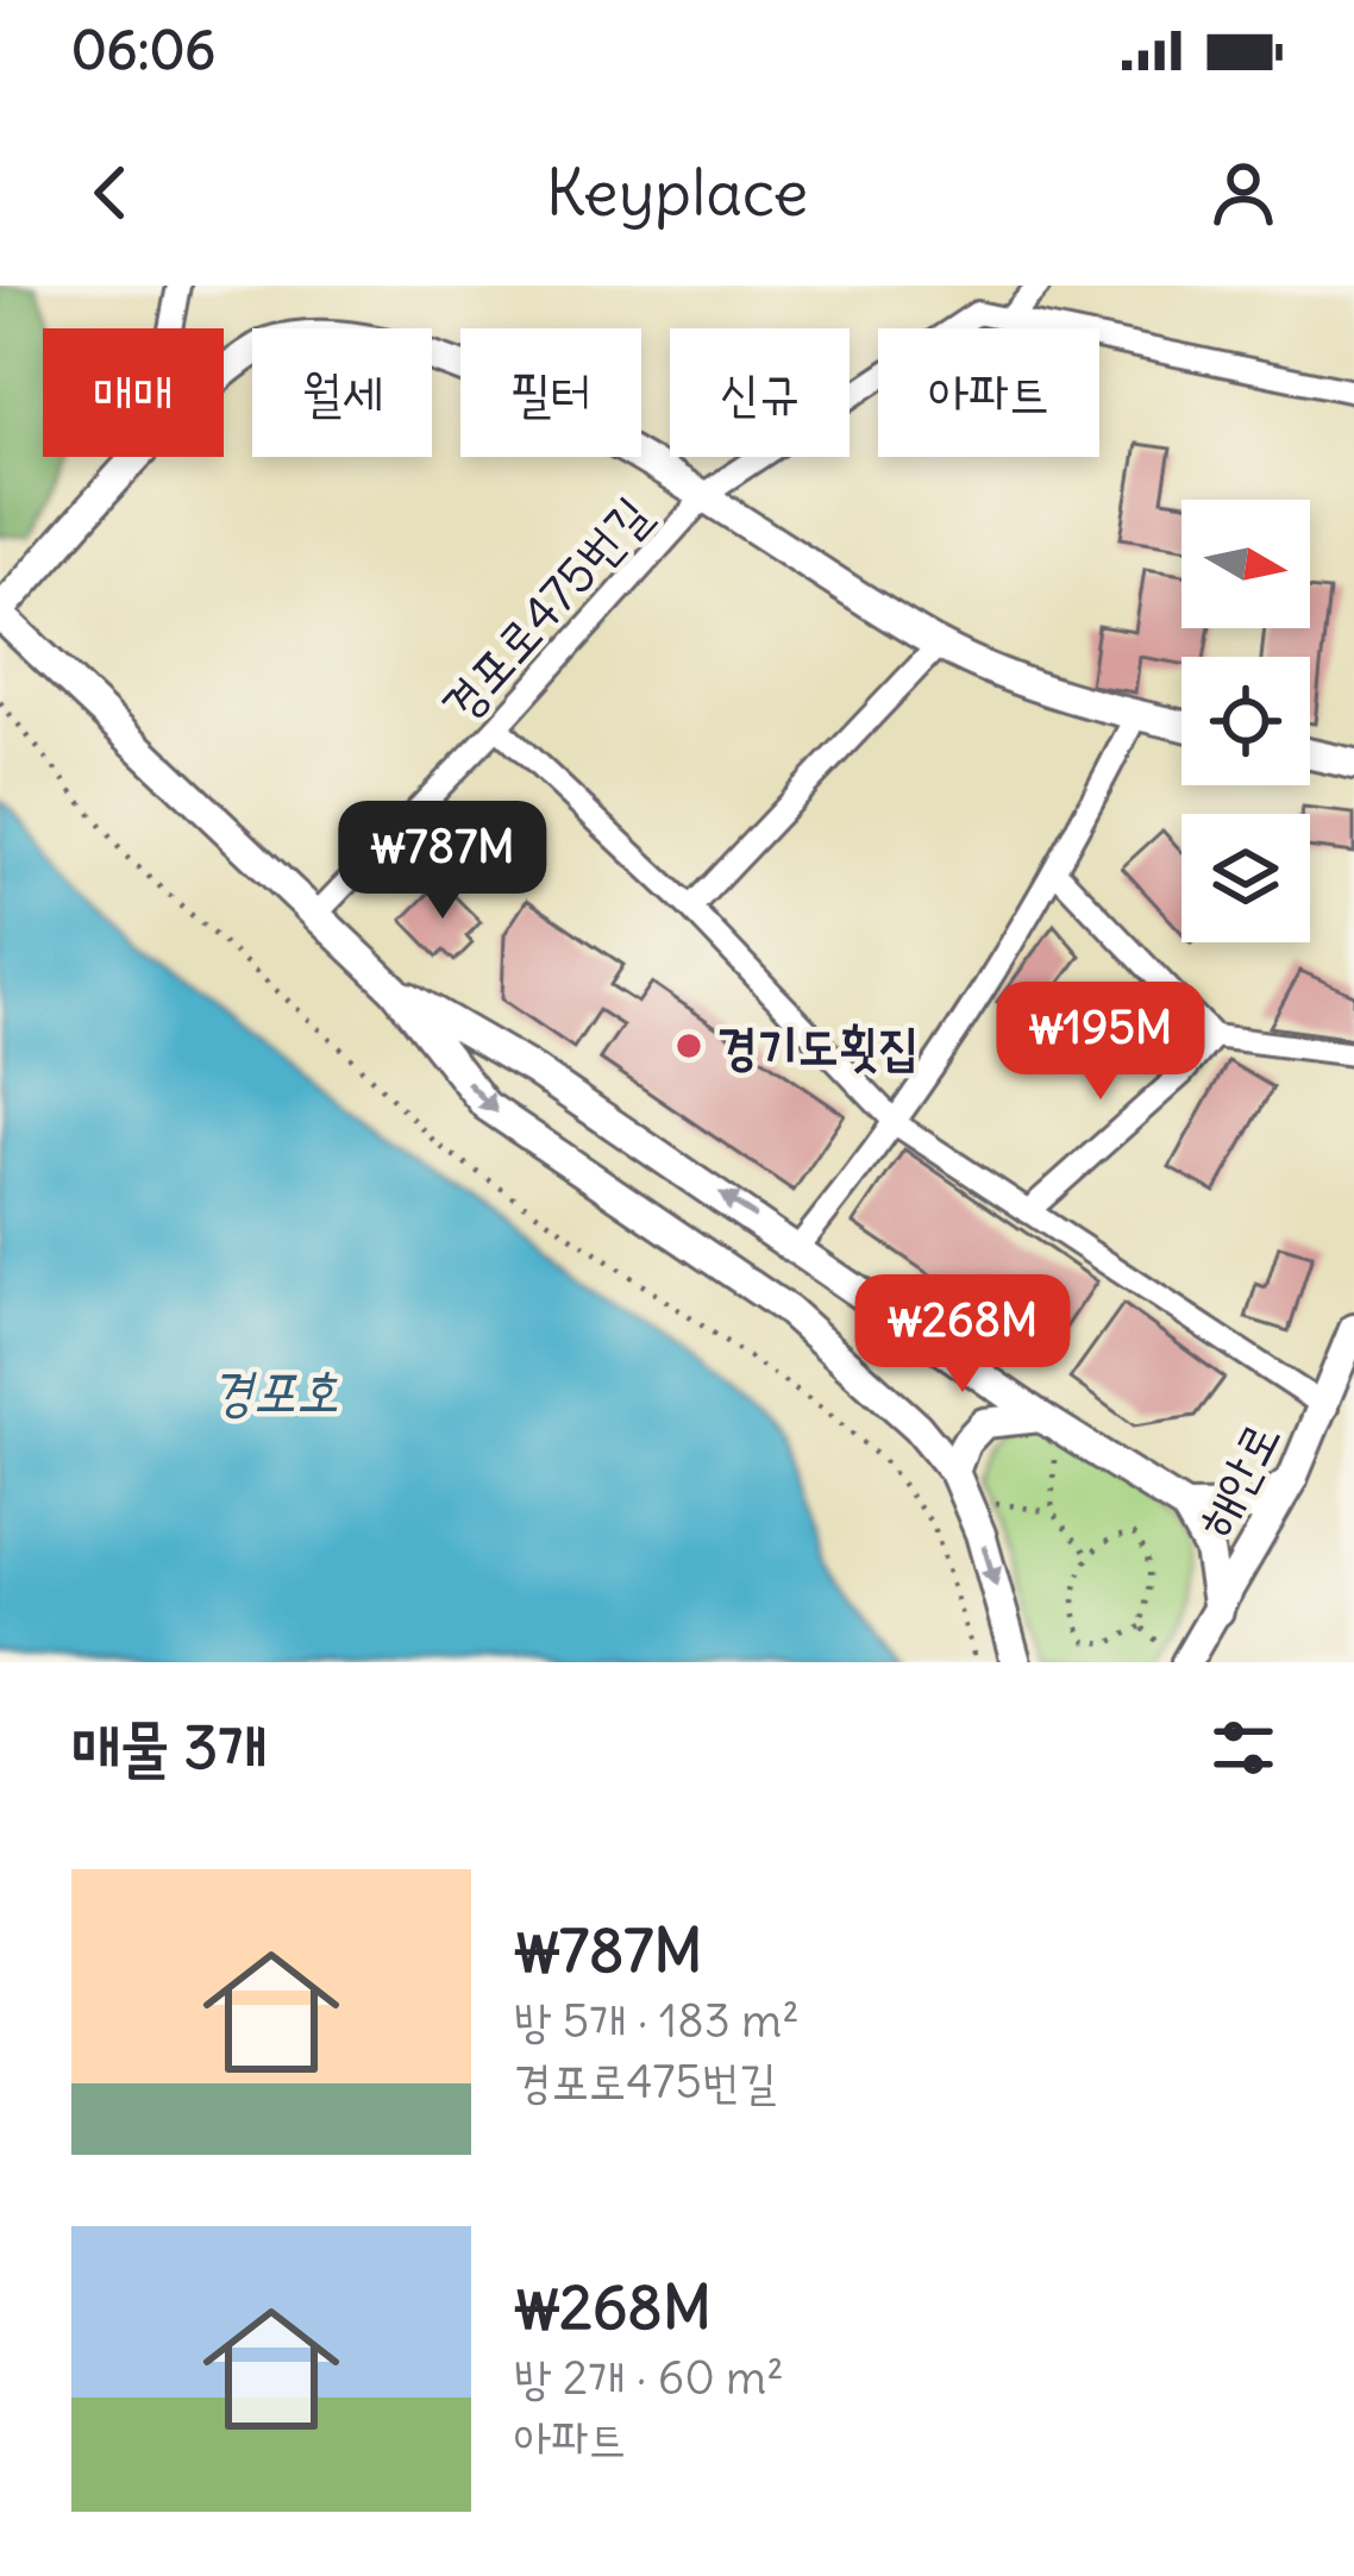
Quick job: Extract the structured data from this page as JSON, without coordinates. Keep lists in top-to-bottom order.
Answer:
{
  "streets": {
    "street": ["경포로475번길", "해안로"]
  },
  "water": ["경포호"],
  "places": ["경기도횟집"],
  "north": "right",
  "page": {
    "status": "06:06",
    "header": "Keyplace",
    "chip": [
      "매매",
      "월세",
      "필터",
      "신규",
      "아파트"
    ],
    "price": ["₩787M", "₩195M", "₩268M"],
    "heading": "매물 3개",
    "list": [
      {
        "name": "₩787M",
        "note": "방 5개 · 183 m² · 경포로475번길"
      },
      {
        "name": "₩268M",
        "note": "방 2개 · 60 m² · 아파트"
      }
    ]
  }
}
